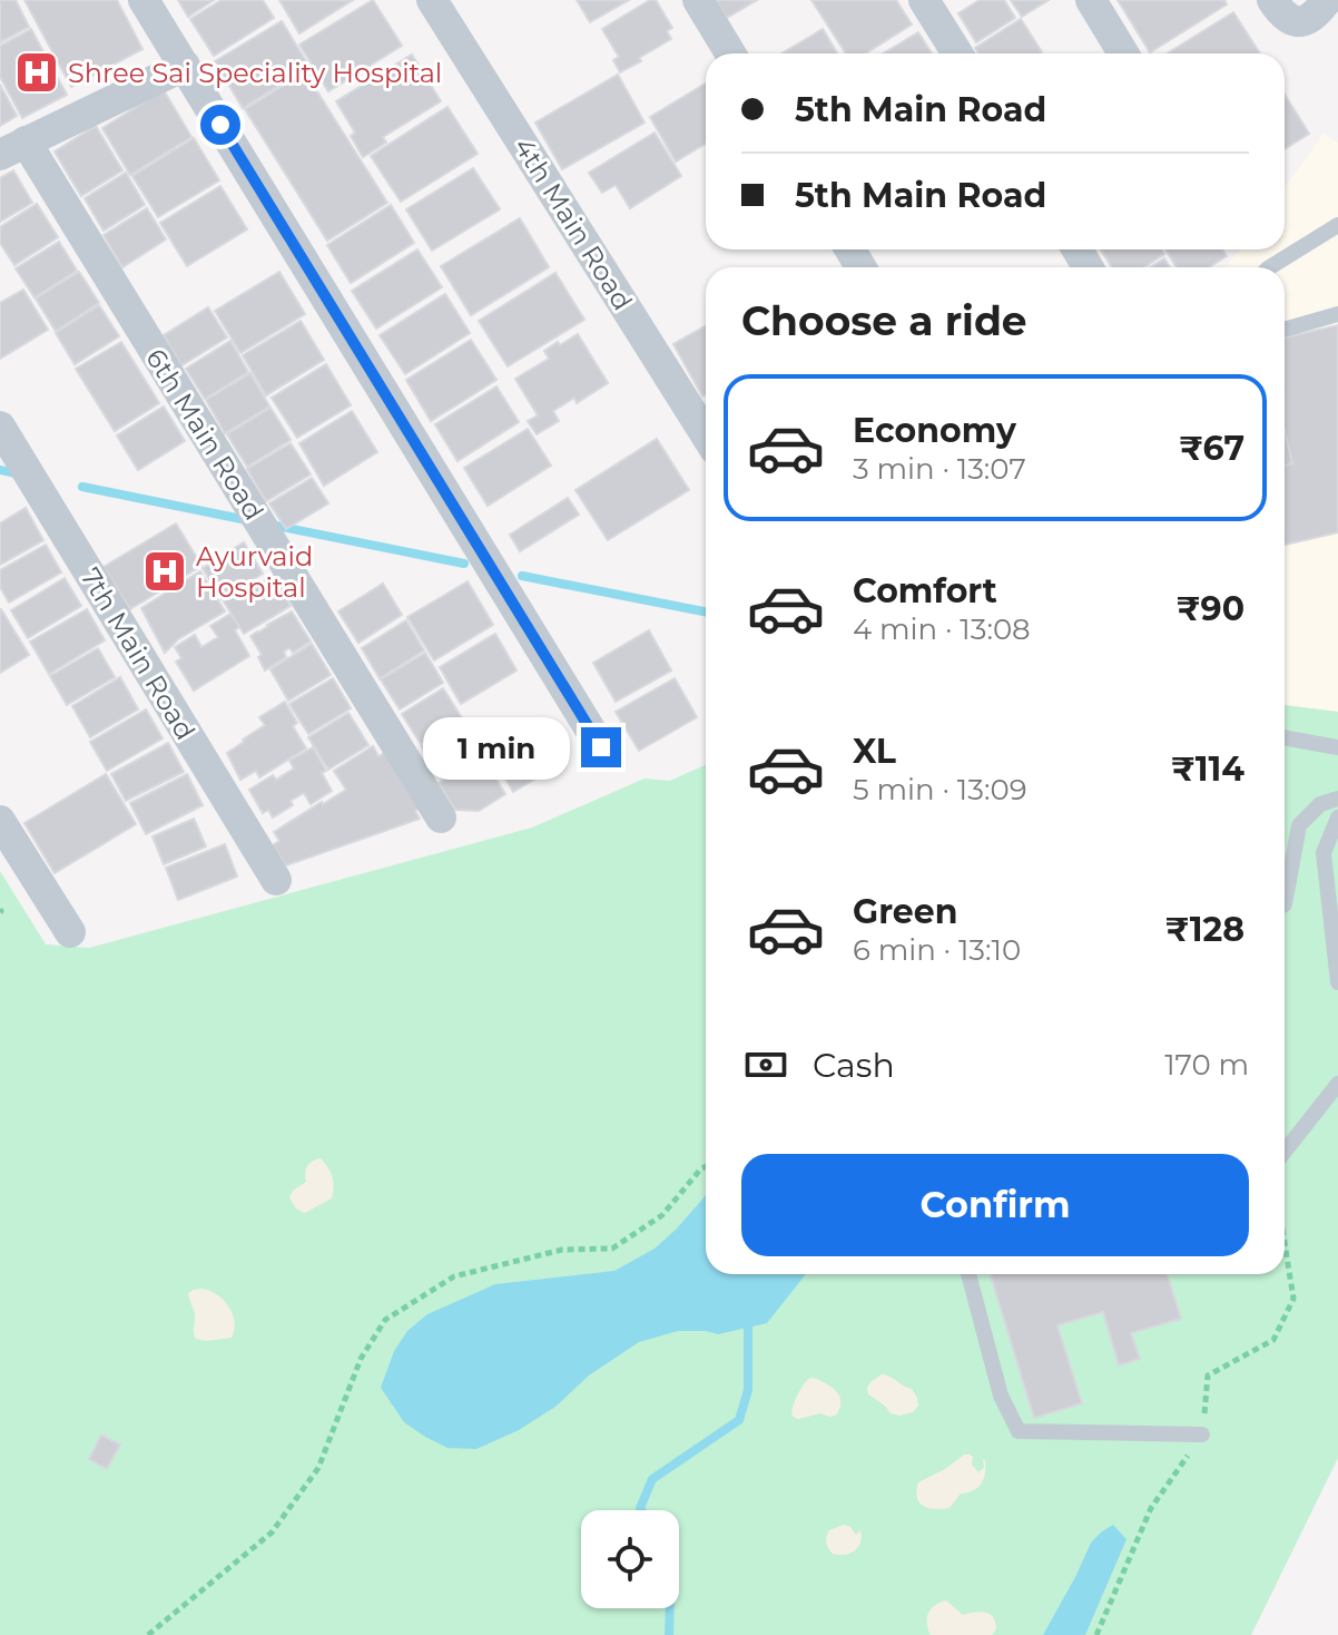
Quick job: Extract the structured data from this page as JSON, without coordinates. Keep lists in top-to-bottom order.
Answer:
{
  "streets": {
    "street": ["4th Main Road", "6th Main Road", "7th Main Road"]
  },
  "places": {
    "hospital": ["Shree Sai Speciality Hospital", "Ayurvaid Hospital"]
  },
  "page": {
    "banner": ["5th Main Road", "5th Main Road"],
    "heading": "Choose a ride",
    "list": [
      {
        "name": "Economy",
        "note": "3 min · 13:07",
        "value": "₹67"
      },
      {
        "name": "Comfort",
        "note": "4 min · 13:08",
        "value": "₹90"
      },
      {
        "name": "XL",
        "note": "5 min · 13:09",
        "value": "₹114"
      },
      {
        "name": "Green",
        "note": "6 min · 13:10",
        "value": "₹128"
      }
    ],
    "bubble": "1 min",
    "pay": ["Cash", "170 m"],
    "buttons": "Confirm"
  }
}
